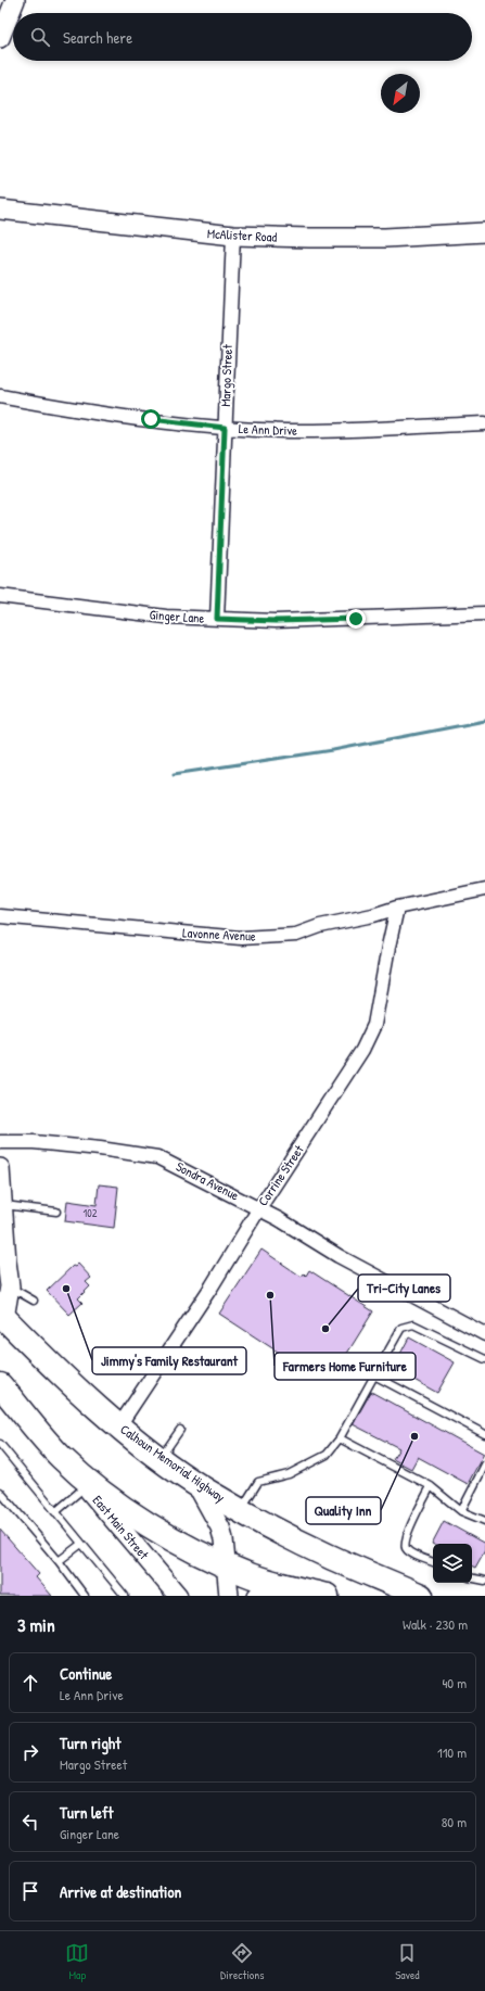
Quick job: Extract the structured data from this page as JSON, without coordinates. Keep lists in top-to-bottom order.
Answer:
{
  "streets": {
    "highway": ["Calhoun Memorial Highway"],
    "street": [
      "McAlister Road",
      "Margo Street",
      "Le Ann Drive",
      "Ginger Lane",
      "Lavonne Avenue",
      "Corrine Street",
      "Sondra Avenue",
      "East Main Street"
    ]
  },
  "crossings": [
    ["McAlister Road", "Margo Street"],
    ["Margo Street", "Le Ann Drive"],
    ["Margo Street", "Ginger Lane"],
    ["Lavonne Avenue", "Corrine Street"],
    ["Corrine Street", "Sondra Avenue"],
    ["Corrine Street", "Calhoun Memorial Highway"]
  ],
  "places": [
    "Jimmy's Family Restaurant",
    "Farmers Home Furniture",
    "Tri-City Lanes",
    "Quality Inn"
  ],
  "house_numbers": ["102"],
  "north": "bottom left",
  "page": {
    "search": "Search here",
    "heading": ["3 min", "Walk · 230 m"],
    "list": [
      ["Continue", "Le Ann Drive", "40 m"],
      ["Turn right", "Margo Street", "110 m"],
      ["Turn left", "Ginger Lane", "80 m"],
      "Arrive at destination"
    ],
    "nav": ["Map", "Directions", "Saved"]
  }
}
